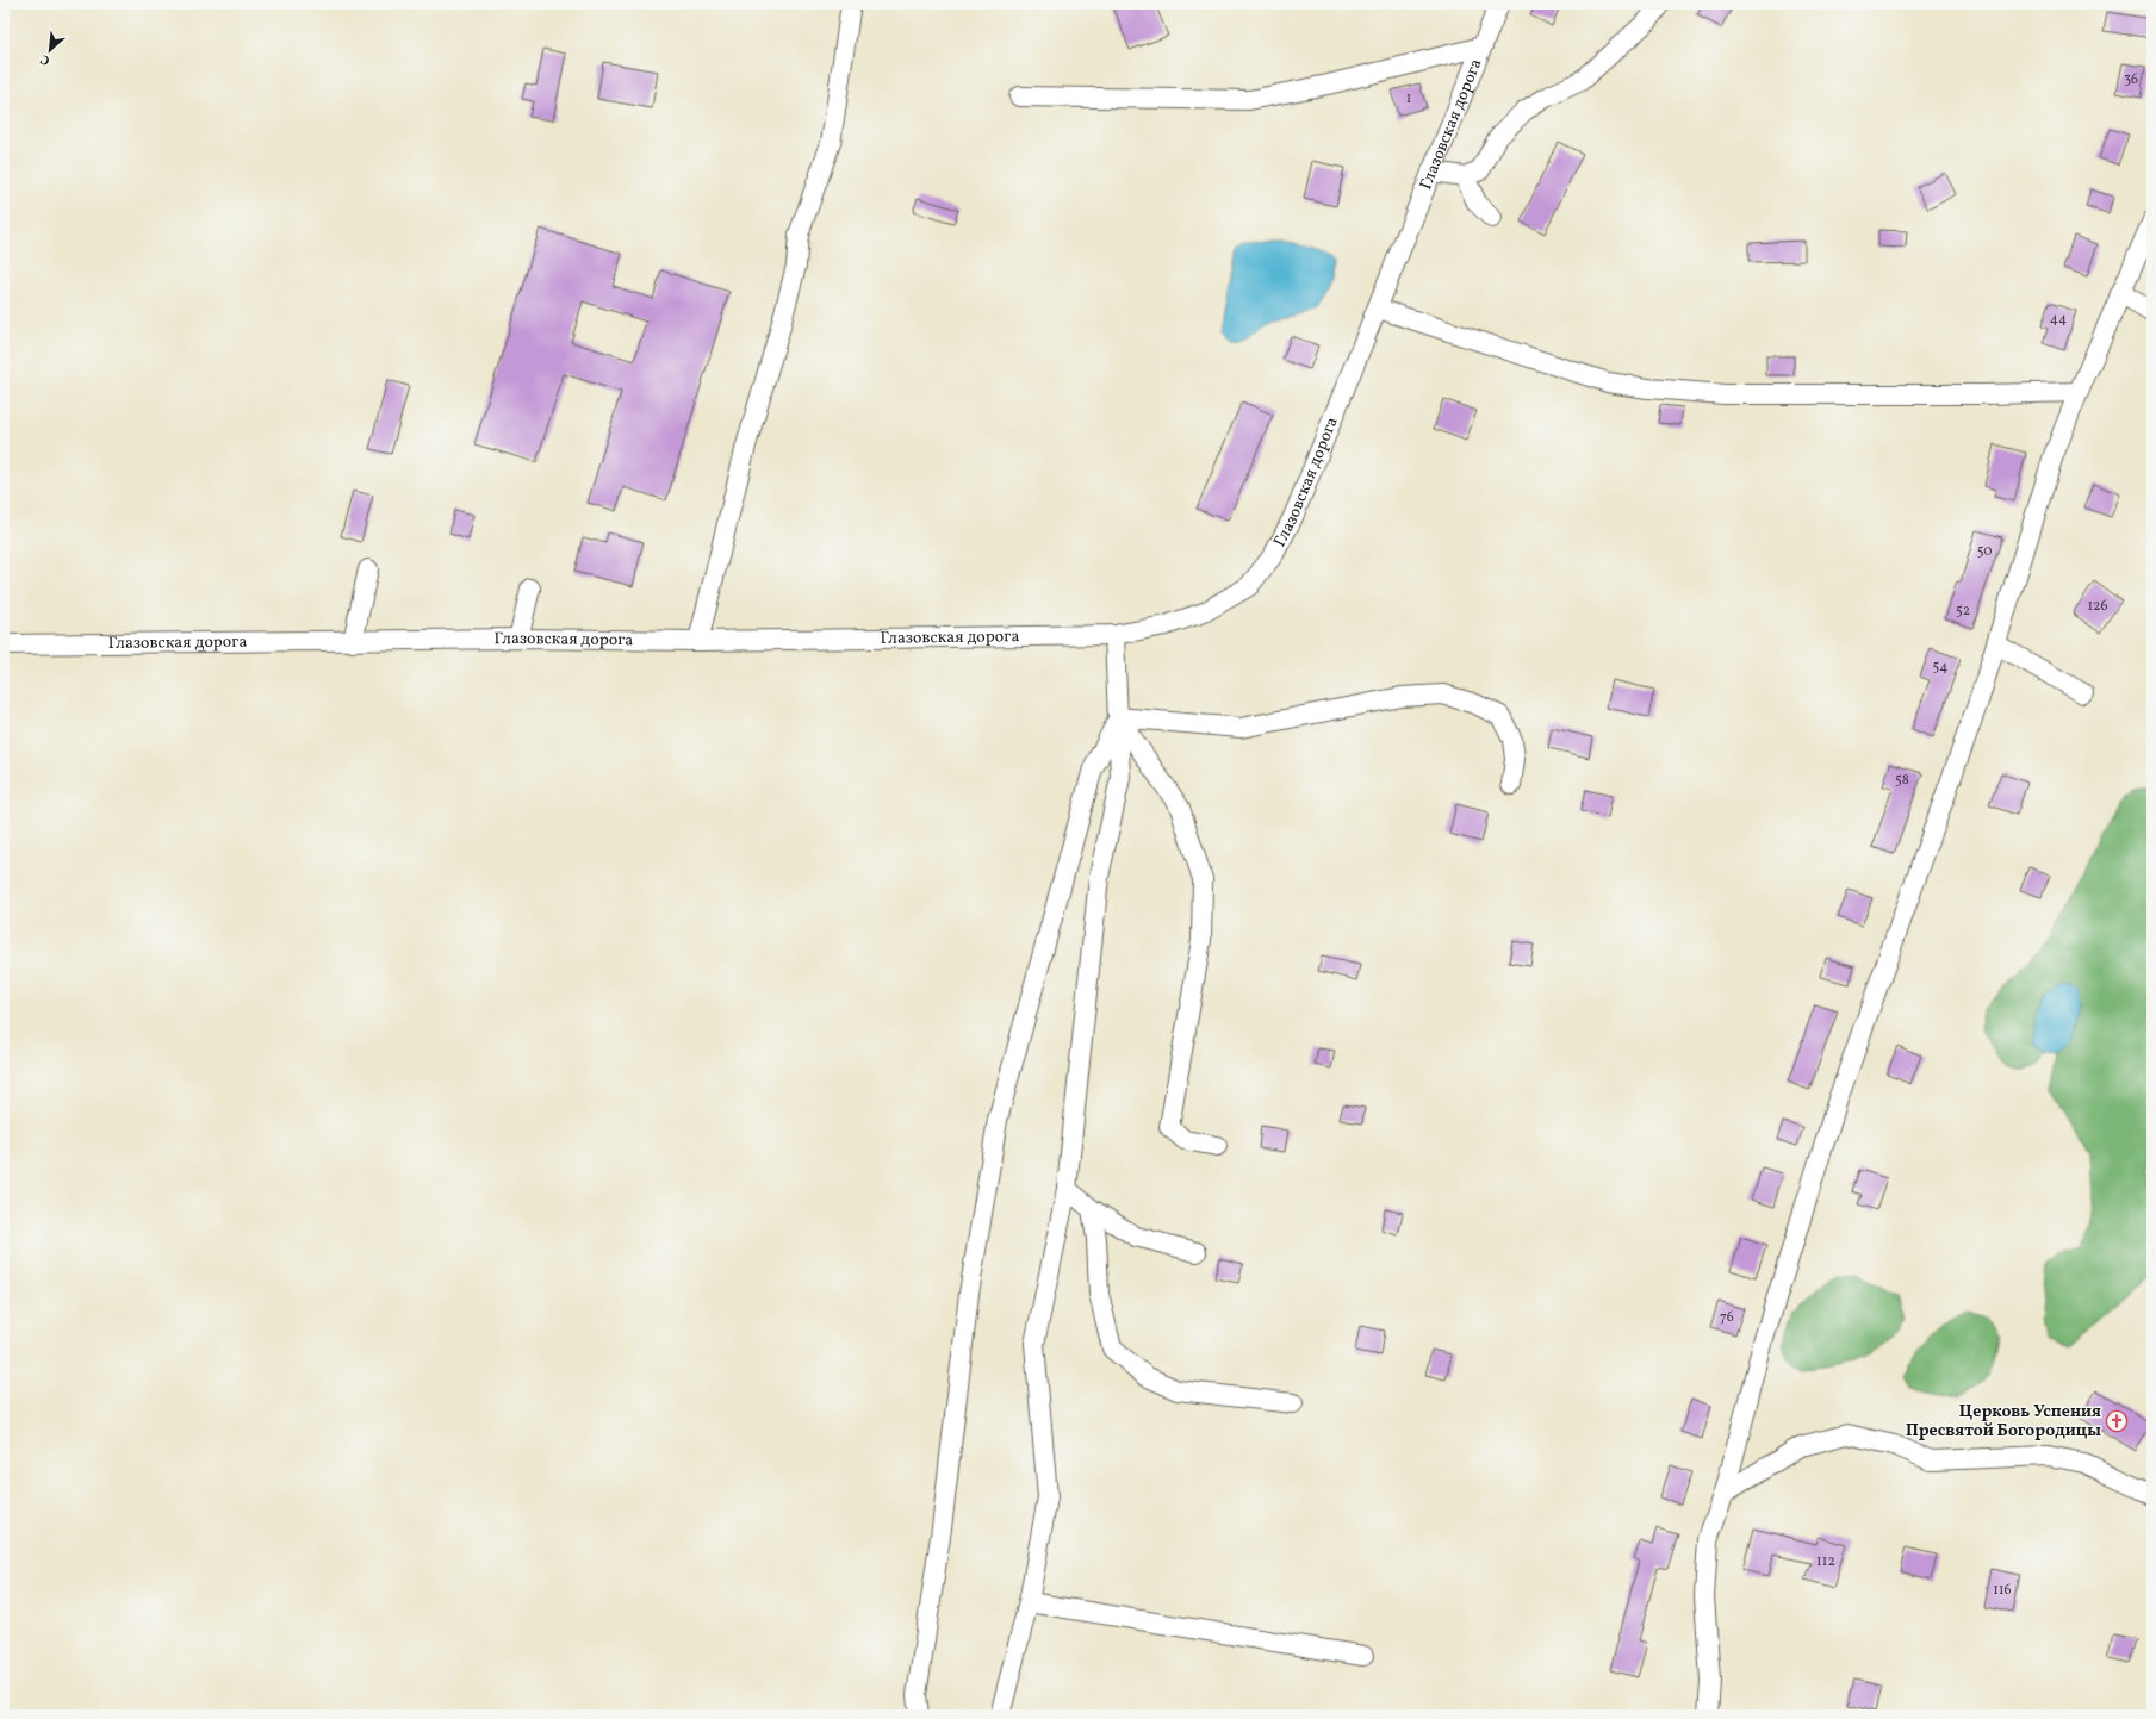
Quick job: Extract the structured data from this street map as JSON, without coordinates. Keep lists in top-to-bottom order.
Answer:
{
  "streets": {
    "street": ["Глазовская дорога"]
  },
  "places": {
    "church": ["Церковь Успения Пресвятой Богородицы"]
  },
  "house_numbers": [
    "36",
    "1",
    "44",
    "50",
    "126",
    "52",
    "54",
    "58",
    "76",
    "112",
    "116"
  ],
  "north": "bottom left"
}
